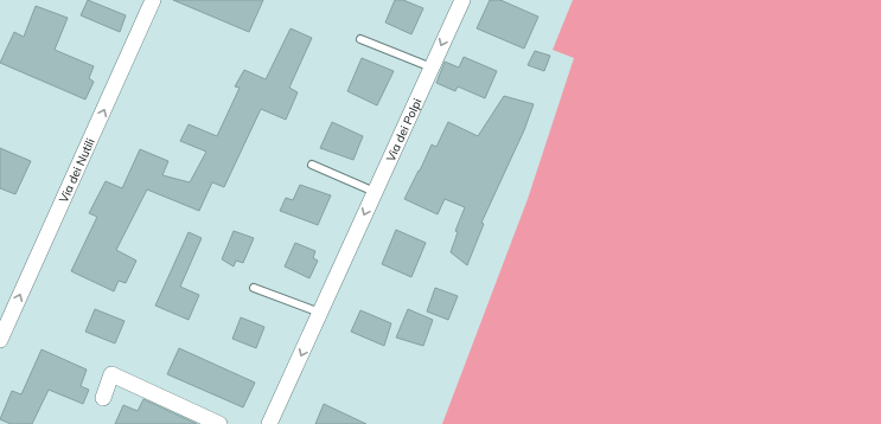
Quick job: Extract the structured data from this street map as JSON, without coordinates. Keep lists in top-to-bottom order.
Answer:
{
  "streets": {
    "street": ["Via dei Polpi", "Via dei Nutili"]
  },
  "one_way": ["Via dei Polpi", "Via dei Nutili"]
}
